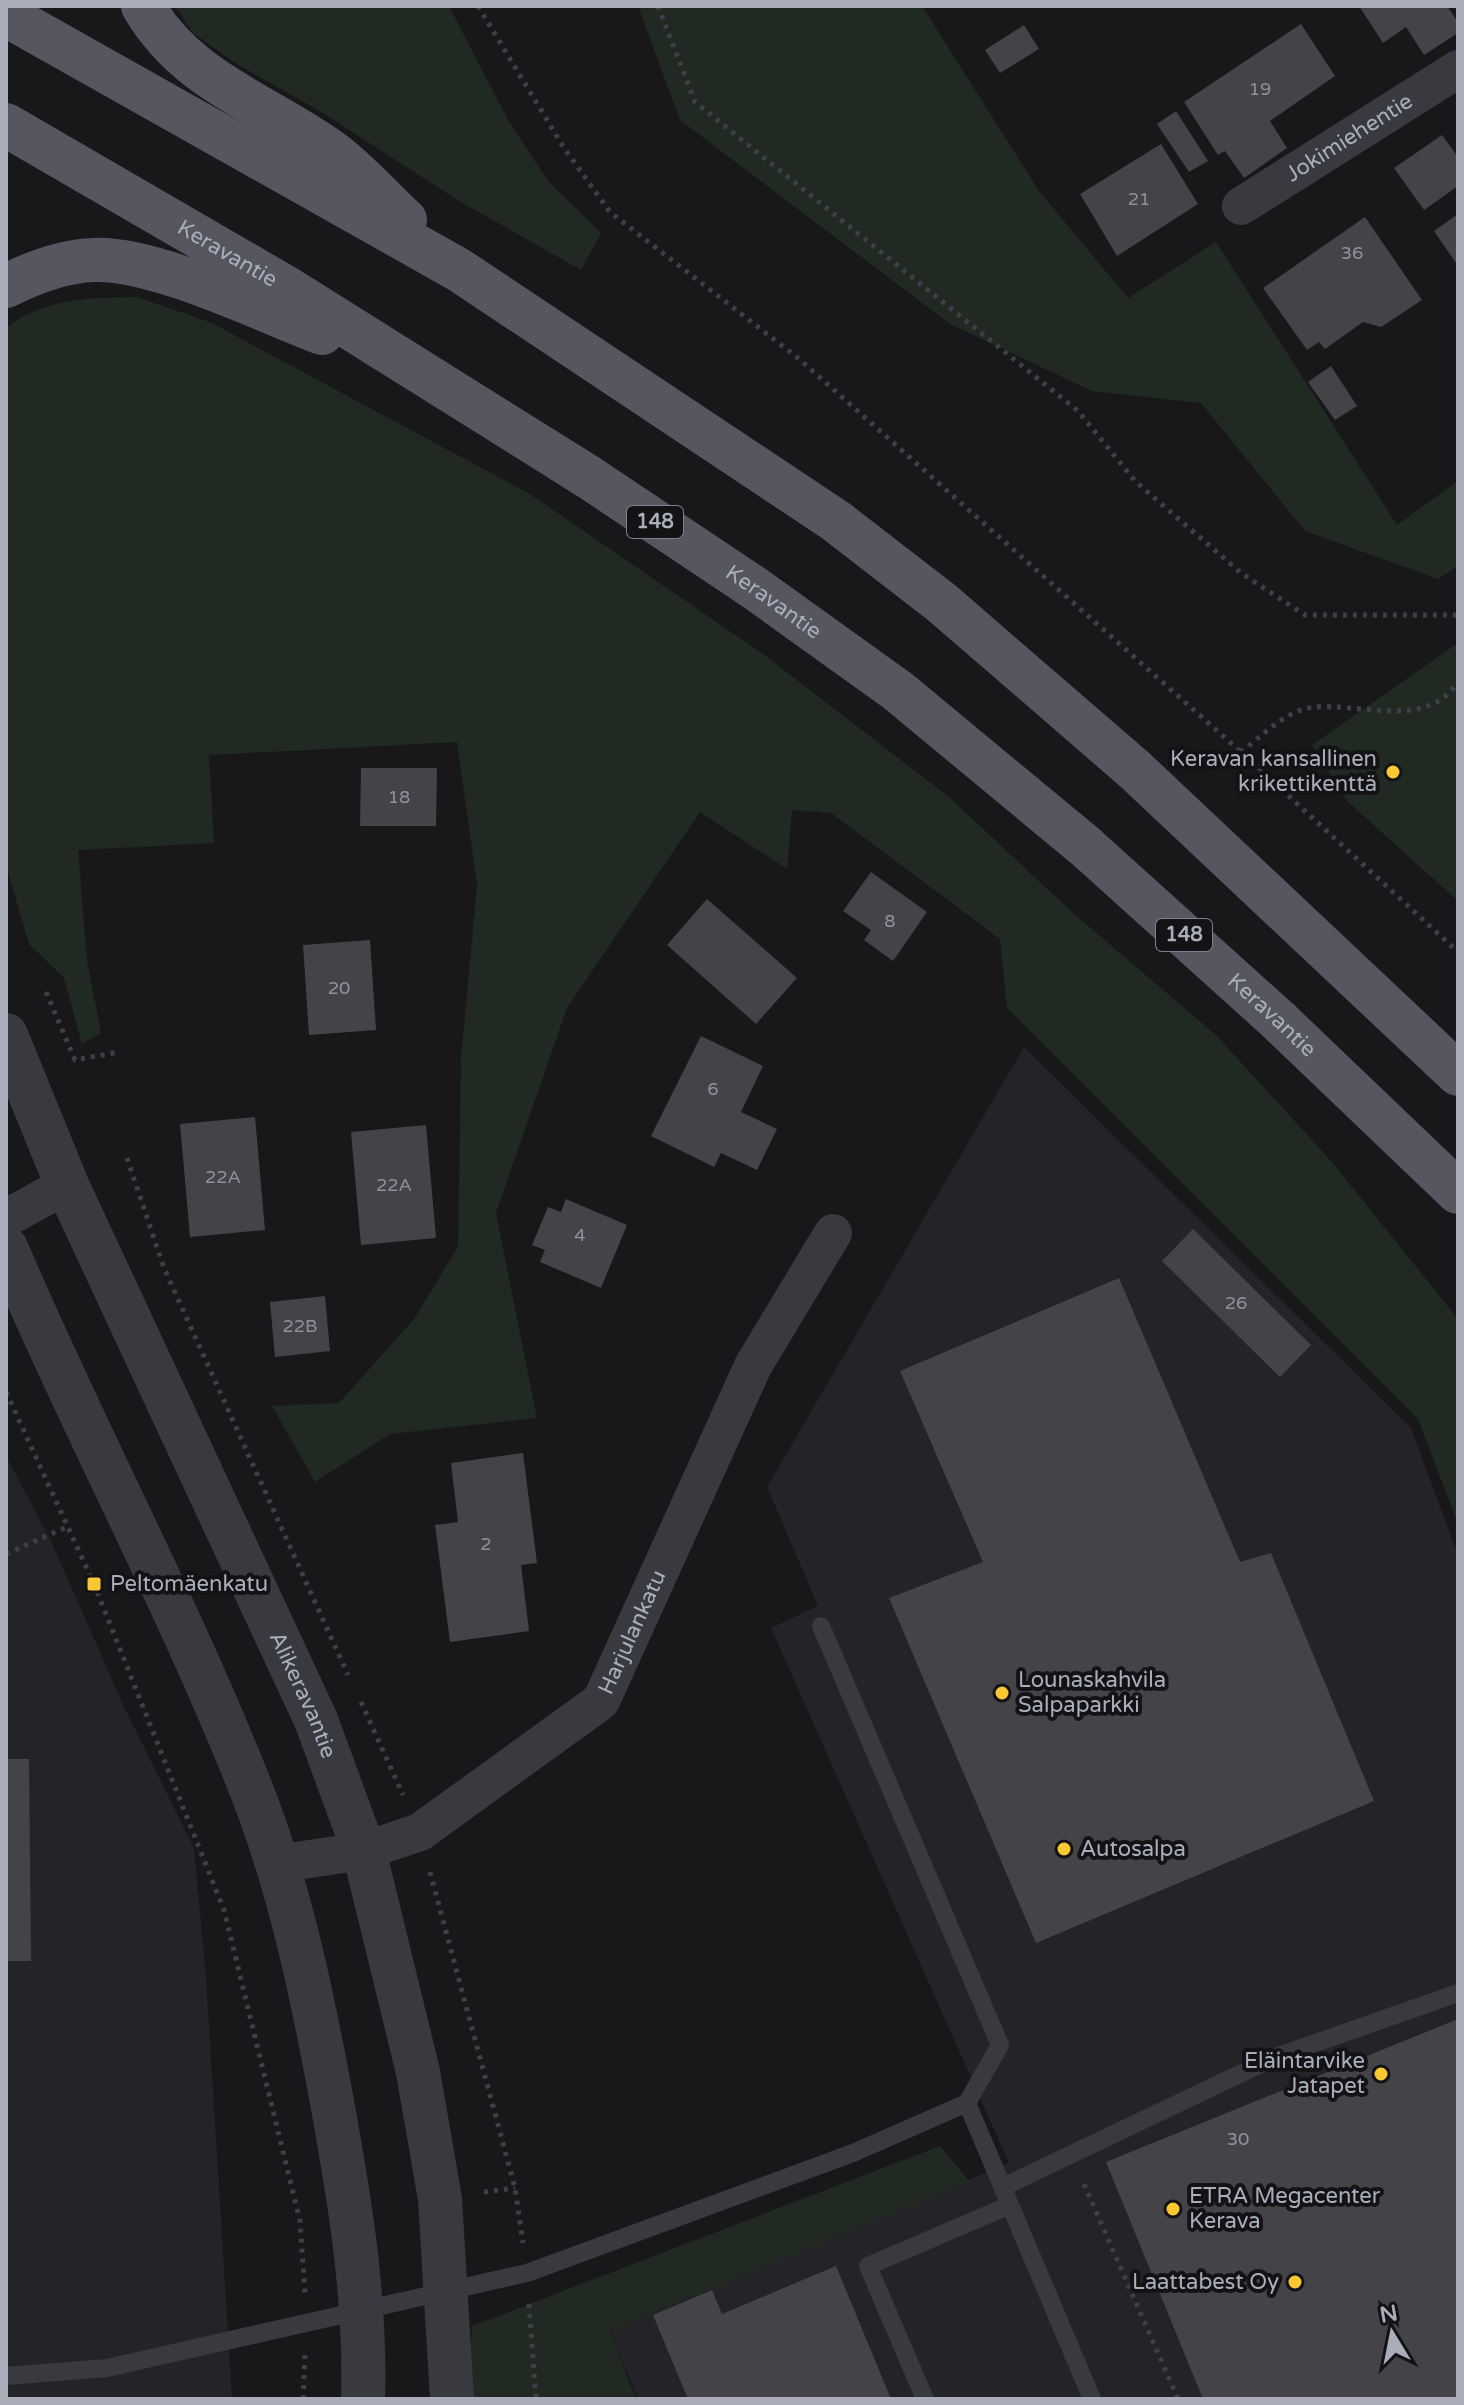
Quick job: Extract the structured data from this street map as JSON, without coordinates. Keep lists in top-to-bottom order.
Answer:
{
  "streets": {
    "main road": ["Keravantie", "148"],
    "street": ["Jokimiehentie", "Harjulankatu", "Alikeravantie"]
  },
  "crossings": [
    ["Harjulankatu", "Alikeravantie"]
  ],
  "places": {
    "other": [
      "Keravan kansallinen krikettikenttä",
      "Lounaskahvila Salpaparkki",
      "Autosalpa",
      "Eläintarvike Jatapet",
      "ETRA Megacenter Kerava",
      "Laattabest Oy"
    ],
    "transit": ["Peltomäenkatu"]
  },
  "house_numbers": [
    "19",
    "21",
    "36",
    "18",
    "8",
    "20",
    "6",
    "22A",
    "22A",
    "4",
    "26",
    "22B",
    "2",
    "30"
  ],
  "north": "top"
}
